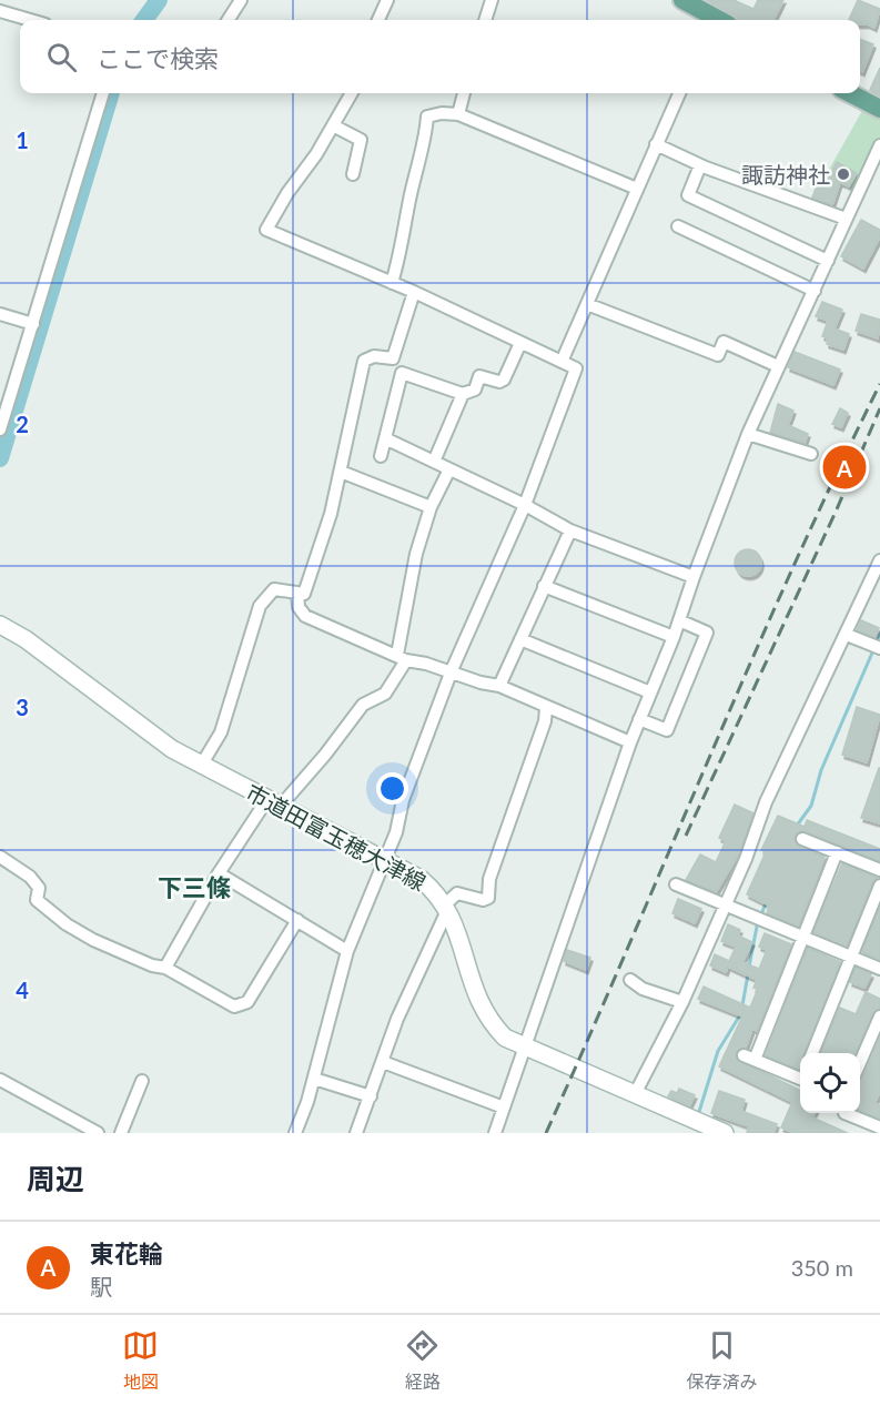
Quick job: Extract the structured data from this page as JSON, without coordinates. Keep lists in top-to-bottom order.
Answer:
{
  "streets": {
    "street": ["市道田富玉穂大津線"]
  },
  "districts": ["下三條"],
  "places": ["諏訪神社"],
  "page": {
    "search": "ここで検索",
    "pins": "A",
    "heading": "周辺",
    "list": [
      {
        "mark": "A",
        "name": "東花輪",
        "note": "駅",
        "value": "350 m"
      }
    ],
    "nav": ["地図", "経路", "保存済み"]
  },
  "grid": {
    "rows": [
      "1",
      "2",
      "3",
      "4"
    ]
  }
}
